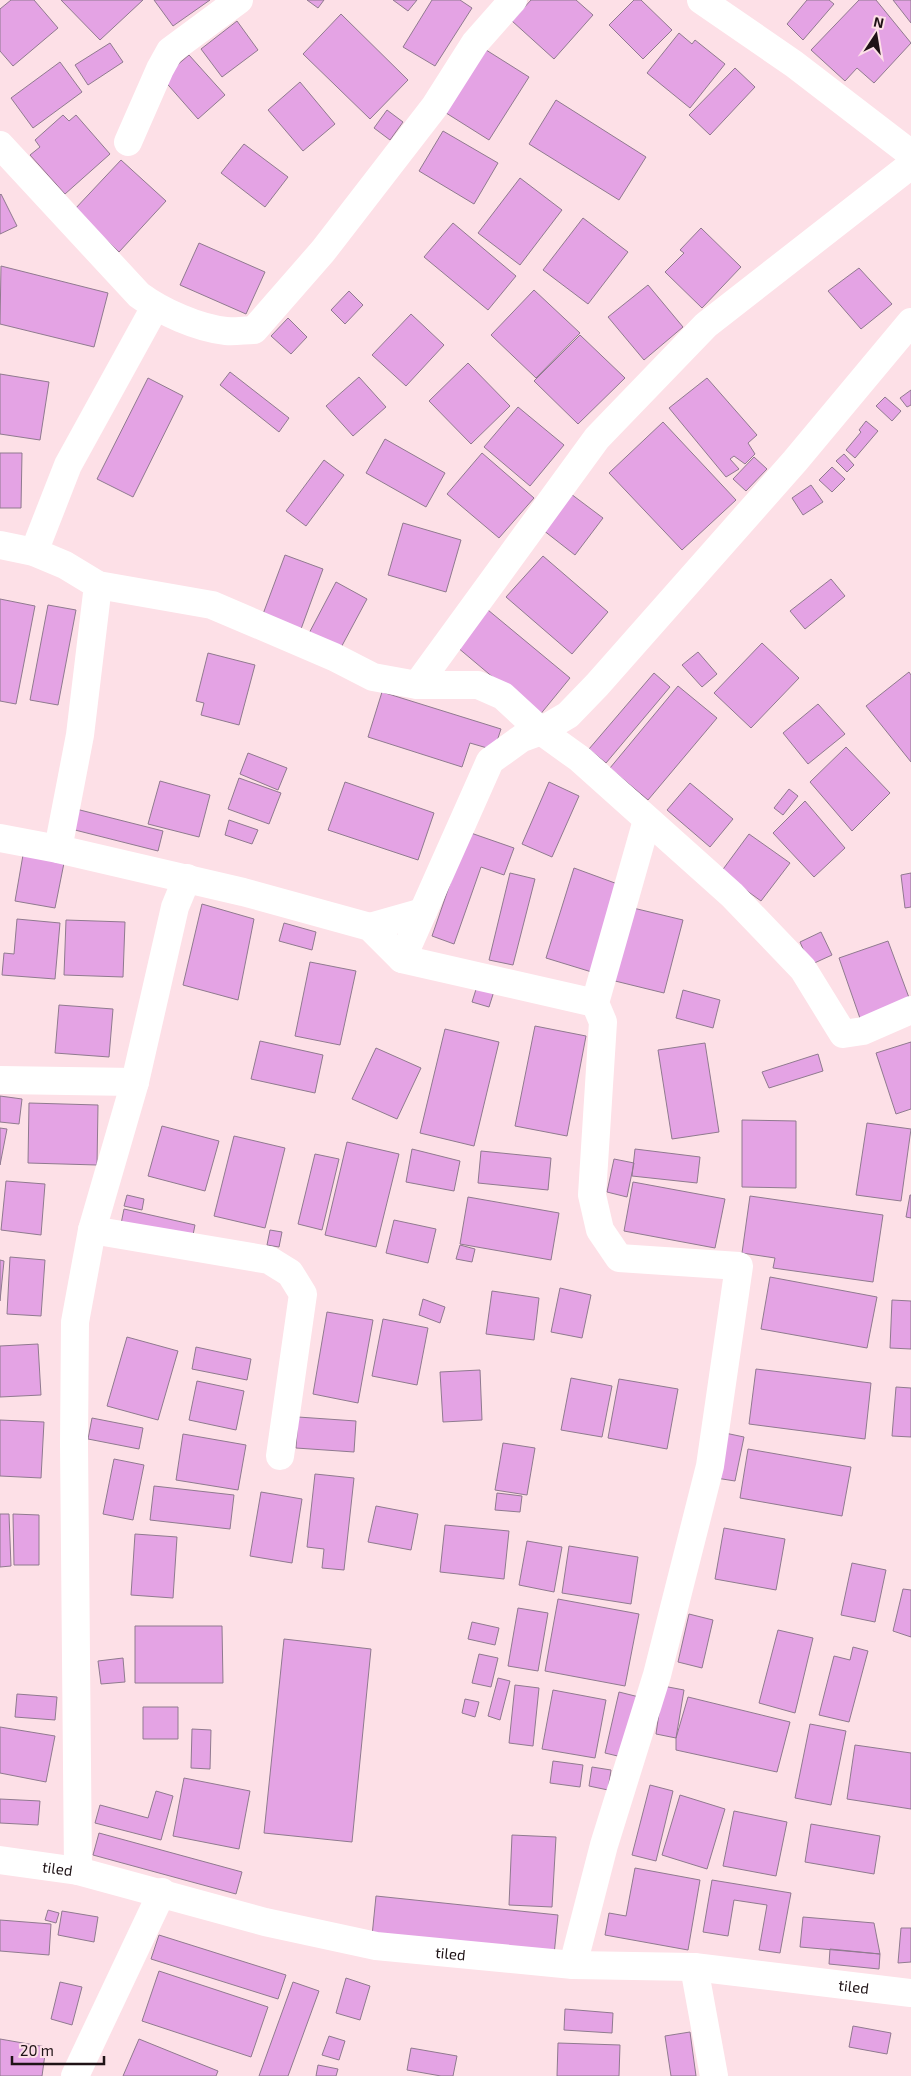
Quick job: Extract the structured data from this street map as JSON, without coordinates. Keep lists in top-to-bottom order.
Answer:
{
  "streets": {
    "street": ["tiled"]
  },
  "scale_bar": "20 m",
  "north": "top"
}
